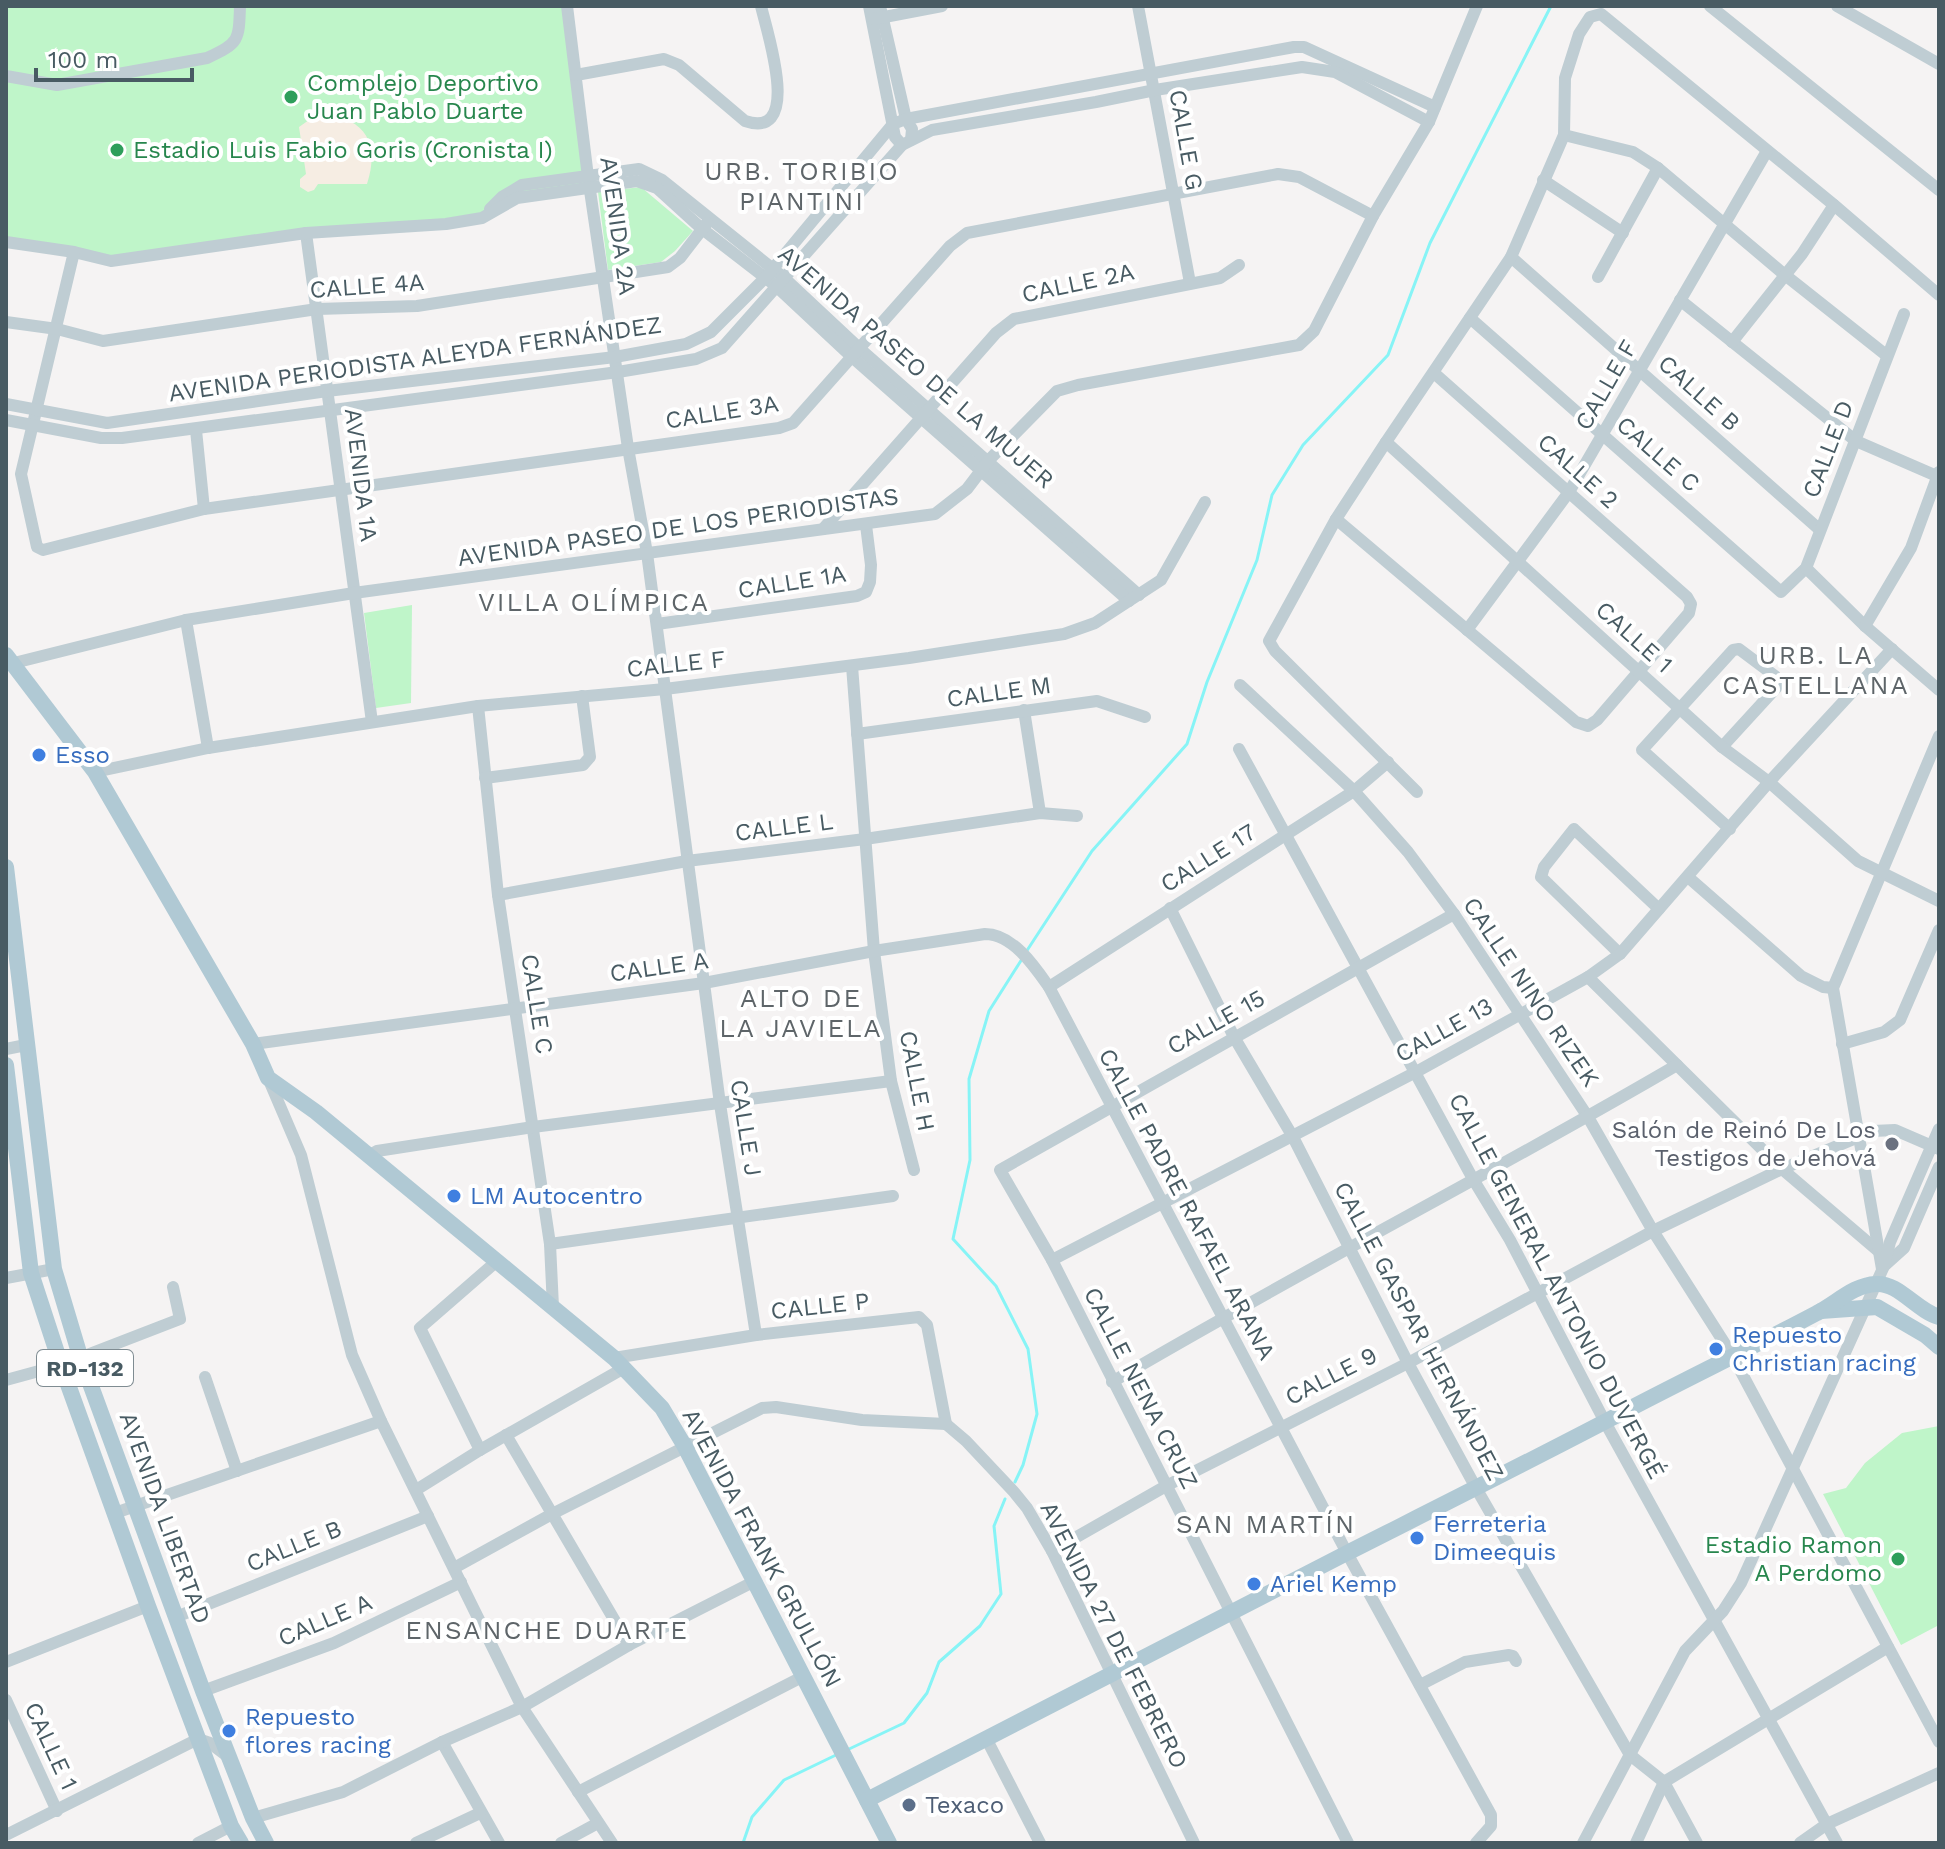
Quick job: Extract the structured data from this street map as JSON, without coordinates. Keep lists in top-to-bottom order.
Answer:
{
  "streets": {
    "main road": ["RD-132", "AVENIDA LIBERTAD", "AVENIDA FRANK GRULLÓN"],
    "street": [
      "CALLE G",
      "AVENIDA 2A",
      "CALLE 2A",
      "CALLE 4A",
      "AVENIDA PERIODISTA ALEYDA FERNÁNDEZ",
      "AVENIDA PASEO DE LA MUJER",
      "CALLE F",
      "CALLE B",
      "CALLE 3A",
      "CALLE D",
      "CALLE C",
      "CALLE 2",
      "AVENIDA 1A",
      "AVENIDA PASEO DE LOS PERIODISTAS",
      "CALLE 1A",
      "CALLE 1",
      "CALLE M",
      "CALLE L",
      "CALLE 17",
      "CALLE A",
      "CALLE NINO RIZEK",
      "CALLE 15",
      "CALLE 13",
      "CALLE H",
      "CALLE J",
      "CALLE PADRE RAFAEL ARANA",
      "CALLE GENERAL ANTONIO DUVERGÉ",
      "CALLE P",
      "CALLE GASPAR HERNÁNDEZ",
      "CALLE 9",
      "CALLE NENA CRUZ",
      "AVENIDA 27 DE FEBRERO"
    ]
  },
  "crossings": [
    ["CALLE G", "CALLE 2A"],
    ["CALLE G", "AVENIDA PERIODISTA ALEYDA FERNÁNDEZ"],
    ["CALLE G", "CALLE 3A"],
    ["AVENIDA 2A", "CALLE 4A"],
    ["AVENIDA 2A", "AVENIDA PERIODISTA ALEYDA FERNÁNDEZ"],
    ["AVENIDA 2A", "AVENIDA PASEO DE LA MUJER"],
    ["AVENIDA 2A", "CALLE F"],
    ["AVENIDA 2A", "CALLE 3A"],
    ["AVENIDA 2A", "AVENIDA PASEO DE LOS PERIODISTAS"],
    ["AVENIDA 2A", "CALLE 1A"],
    ["AVENIDA 2A", "CALLE J"],
    ["CALLE 2A", "AVENIDA PASEO DE LA MUJER"],
    ["CALLE 2A", "AVENIDA PASEO DE LOS PERIODISTAS"],
    ["CALLE 4A", "AVENIDA PASEO DE LA MUJER"],
    ["CALLE 4A", "AVENIDA 1A"],
    ["AVENIDA PERIODISTA ALEYDA FERNÁNDEZ", "AVENIDA PASEO DE LA MUJER"],
    ["AVENIDA PERIODISTA ALEYDA FERNÁNDEZ", "CALLE 3A"],
    ["AVENIDA PERIODISTA ALEYDA FERNÁNDEZ", "AVENIDA 1A"],
    ["AVENIDA PASEO DE LA MUJER", "CALLE F"],
    ["AVENIDA PASEO DE LA MUJER", "CALLE 3A"],
    ["AVENIDA PASEO DE LA MUJER", "AVENIDA 1A"],
    ["AVENIDA PASEO DE LA MUJER", "AVENIDA PASEO DE LOS PERIODISTAS"],
    ["CALLE F", "CALLE B"],
    ["CALLE F", "CALLE C"],
    ["CALLE F", "CALLE 2"],
    ["CALLE F", "AVENIDA 1A"],
    ["CALLE F", "CALLE 1"],
    ["CALLE F", "CALLE H"],
    ["CALLE F", "CALLE J"],
    ["CALLE B", "CALLE D"],
    ["CALLE B", "AVENIDA LIBERTAD"],
    ["CALLE 3A", "AVENIDA 1A"],
    ["CALLE 3A", "AVENIDA PASEO DE LOS PERIODISTAS"],
    ["CALLE D", "CALLE C"],
    ["CALLE C", "CALLE L"],
    ["CALLE C", "CALLE A"],
    ["CALLE C", "AVENIDA FRANK GRULLÓN"],
    ["CALLE 2", "CALLE 1"],
    ["AVENIDA 1A", "AVENIDA PASEO DE LOS PERIODISTAS"],
    ["AVENIDA PASEO DE LOS PERIODISTAS", "CALLE 1A"],
    ["CALLE 1", "CALLE 13"],
    ["CALLE M", "CALLE H"],
    ["CALLE L", "CALLE H"],
    ["CALLE L", "CALLE J"],
    ["CALLE 17", "CALLE A"],
    ["CALLE 17", "CALLE NINO RIZEK"],
    ["CALLE 17", "CALLE PADRE RAFAEL ARANA"],
    ["CALLE 17", "CALLE GENERAL ANTONIO DUVERGÉ"],
    ["CALLE 17", "CALLE GASPAR HERNÁNDEZ"],
    ["CALLE A", "CALLE H"],
    ["CALLE A", "CALLE J"],
    ["CALLE A", "CALLE PADRE RAFAEL ARANA"],
    ["CALLE A", "AVENIDA LIBERTAD"],
    ["CALLE NINO RIZEK", "CALLE 15"],
    ["CALLE NINO RIZEK", "CALLE 13"],
    ["CALLE NINO RIZEK", "CALLE 9"],
    ["CALLE 15", "CALLE PADRE RAFAEL ARANA"],
    ["CALLE 15", "CALLE GENERAL ANTONIO DUVERGÉ"],
    ["CALLE 15", "CALLE GASPAR HERNÁNDEZ"],
    ["CALLE 15", "CALLE NENA CRUZ"],
    ["CALLE 13", "CALLE PADRE RAFAEL ARANA"],
    ["CALLE 13", "CALLE GENERAL ANTONIO DUVERGÉ"],
    ["CALLE 13", "CALLE GASPAR HERNÁNDEZ"],
    ["CALLE 13", "CALLE NENA CRUZ"],
    ["CALLE J", "CALLE P"],
    ["CALLE PADRE RAFAEL ARANA", "CALLE 9"],
    ["CALLE GENERAL ANTONIO DUVERGÉ", "CALLE 9"],
    ["CALLE P", "AVENIDA FRANK GRULLÓN"],
    ["CALLE P", "AVENIDA 27 DE FEBRERO"],
    ["CALLE GASPAR HERNÁNDEZ", "CALLE 9"],
    ["CALLE 9", "CALLE NENA CRUZ"],
    ["CALLE 9", "AVENIDA 27 DE FEBRERO"]
  ],
  "districts": [
    "URB. TORIBIO PIANTINI",
    "VILLA OLÍMPICA",
    "URB. LA CASTELLANA",
    "ALTO DE LA JAVIELA",
    "SAN MARTÍN",
    "ENSANCHE DUARTE"
  ],
  "places": [
    "Complejo Deportivo Juan Pablo Duarte",
    "Estadio Luis Fabio Goris (Cronista I)",
    "Esso",
    "Salón de Reinó De Los Testigos de Jehová",
    "LM Autocentro",
    "Repuesto Christian racing",
    "Ferreteria Dimeequis",
    "Estadio Ramon A Perdomo",
    "Ariel Kemp",
    "Repuesto flores racing",
    "Texaco"
  ],
  "scale_bar": "100 m"
}
